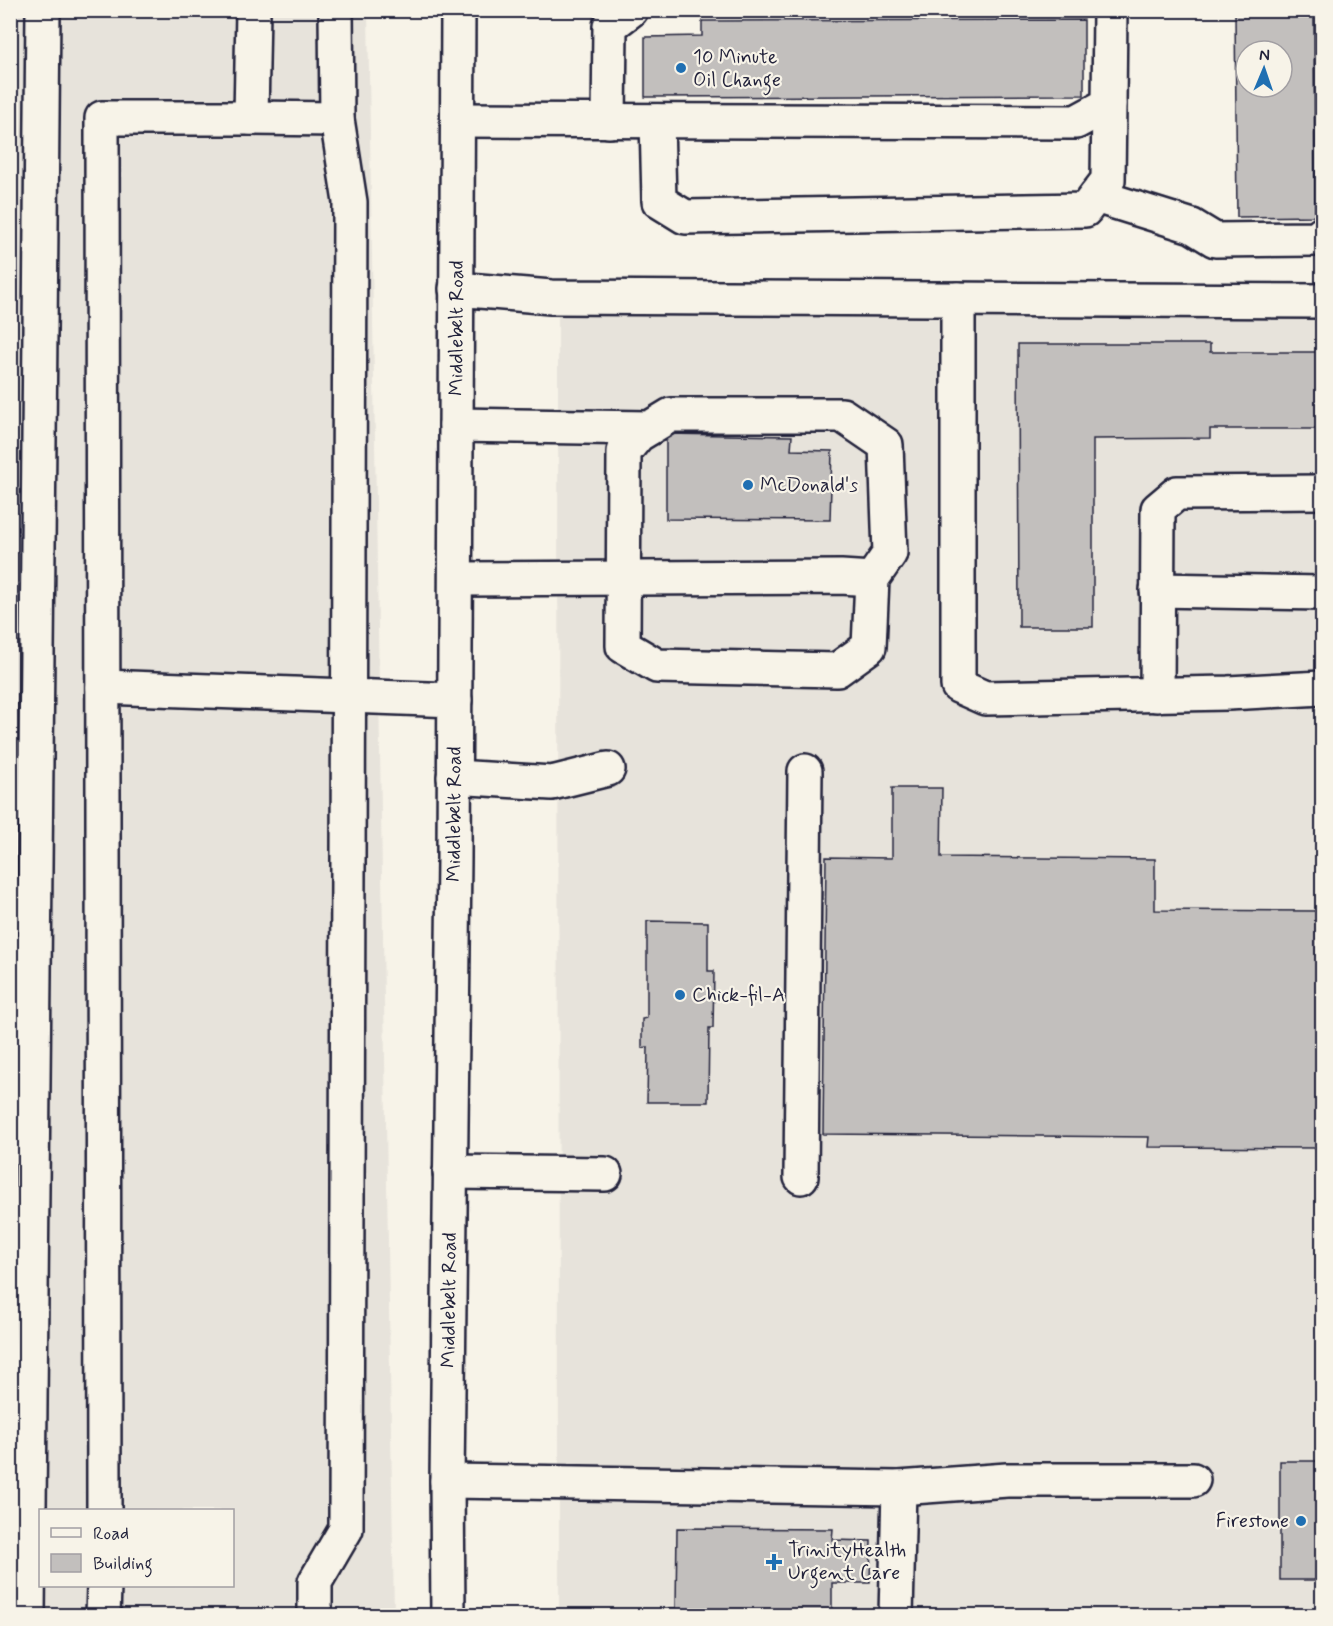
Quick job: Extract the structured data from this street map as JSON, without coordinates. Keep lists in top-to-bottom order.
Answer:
{
  "streets": {
    "main road": ["Middlebelt Road"]
  },
  "places": {
    "other": [
      "10 Minute Oil Change",
      "McDonald's",
      "Chick-fil-A",
      "Firestone"
    ],
    "health": ["TrinityHealth Urgent Care"]
  },
  "legend": ["Road", "Building"],
  "north": "top"
}
